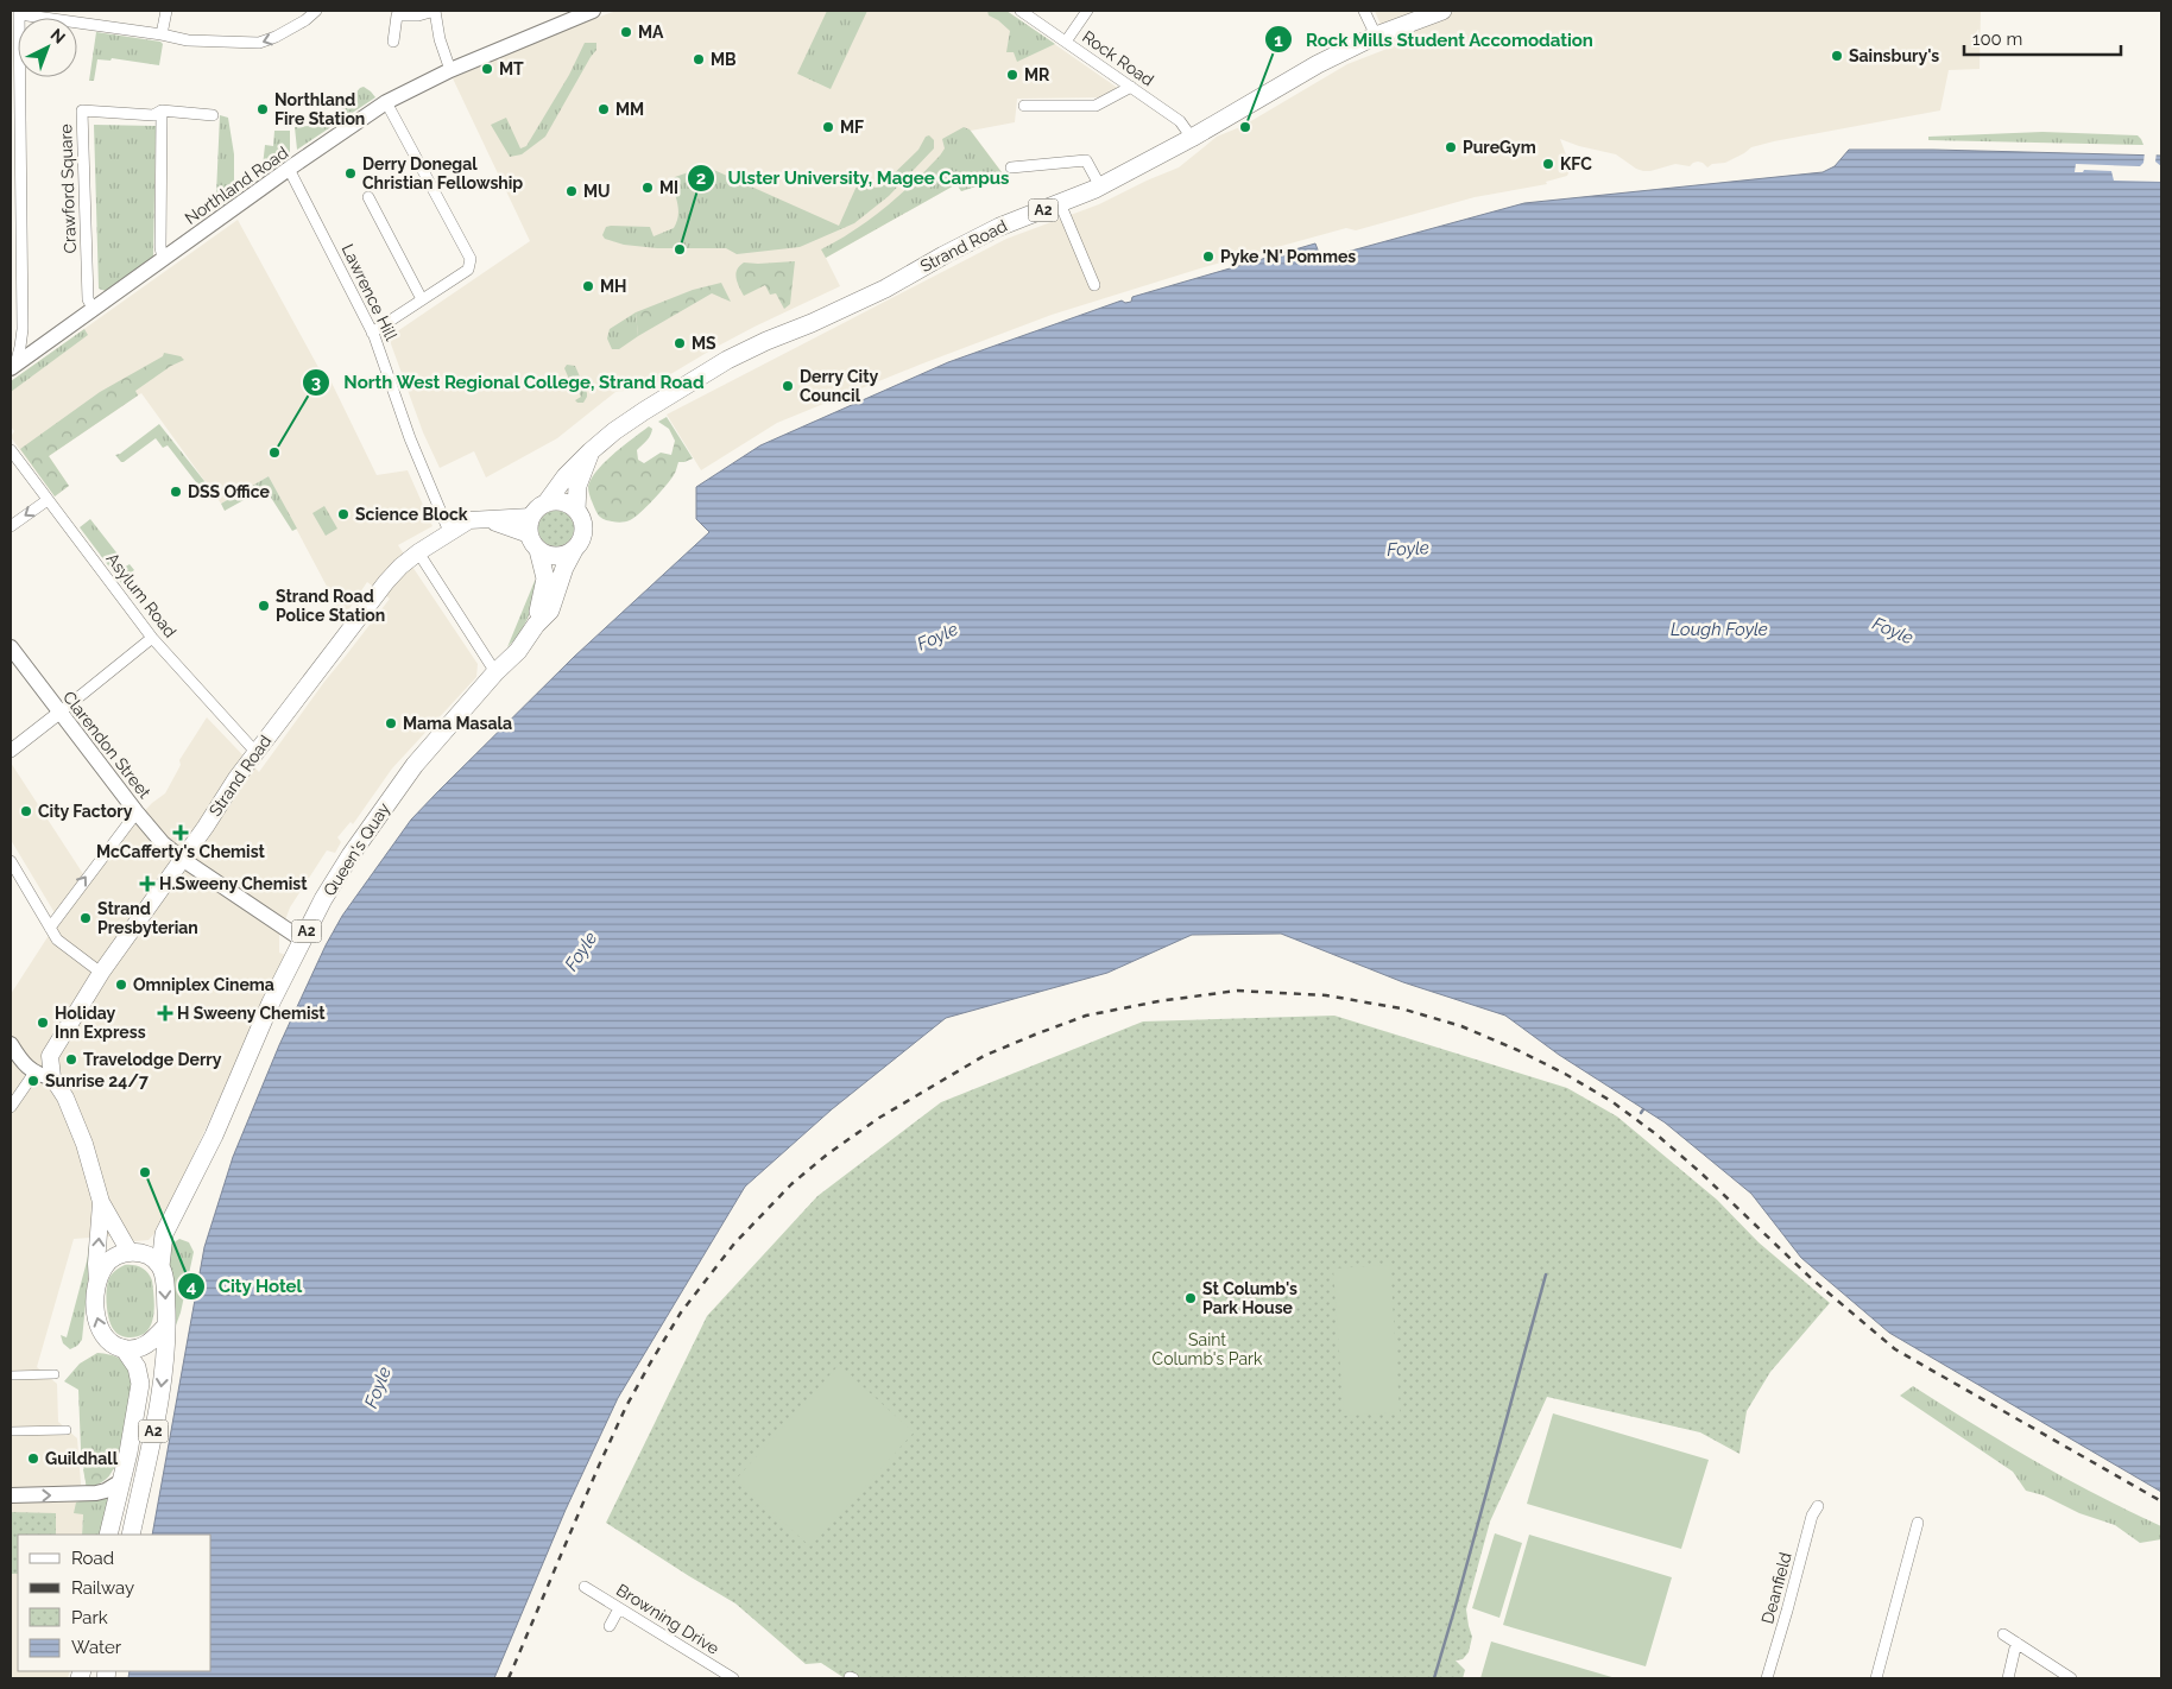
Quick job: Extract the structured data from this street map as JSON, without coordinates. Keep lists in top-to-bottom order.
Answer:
{
  "streets": {
    "highway": ["A2", "Strand Road", "Queen's Quay"],
    "main road": ["Northland Road", "Clarendon Street"],
    "street": [
      "Rock Road",
      "Crawford Square",
      "Lawrence Hill",
      "Asylum Road",
      "Deanfield",
      "Browning Drive"
    ]
  },
  "crossings": [
    ["Rock Road", "Strand Road"],
    ["Northland Road", "Crawford Square"],
    ["Northland Road", "Lawrence Hill"],
    ["A2", "Strand Road"],
    ["A2", "Queen's Quay"],
    ["Strand Road", "Lawrence Hill"],
    ["Strand Road", "Asylum Road"],
    ["Strand Road", "Clarendon Street"],
    ["Strand Road", "Queen's Quay"],
    ["Clarendon Street", "Queen's Quay"]
  ],
  "water": ["Foyle", "Lough Foyle"],
  "parks": ["Saint Columb's Park"],
  "places": {
    "other": [
      "MA",
      "Sainsbury's",
      "MB",
      "MT",
      "MR",
      "Northland Fire Station",
      "MM",
      "MF",
      "Rock Mills Student Accomodation",
      "PureGym",
      "KFC",
      "Derry Donegal Christian Fellowship",
      "MI",
      "MU",
      "Ulster University, Magee Campus",
      "Pyke 'N' Pommes",
      "MH",
      "MS",
      "Derry City Council",
      "North West Regional College, Strand Road",
      "DSS Office",
      "Science Block",
      "Strand Road Police Station",
      "Mama Masala",
      "City Factory",
      "Strand Presbyterian",
      "Omniplex Cinema",
      "Holiday Inn Express",
      "Travelodge Derry",
      "Sunrise 24/7",
      "City Hotel",
      "St Columb's Park House",
      "Guildhall"
    ],
    "health": ["McCafferty's Chemist", "H.Sweeny Chemist", "H Sweeny Chemist"]
  },
  "legend": [
    "Road",
    "Railway",
    "Park",
    "Water"
  ],
  "scale_bar": "100 m",
  "north": "top right"
}
